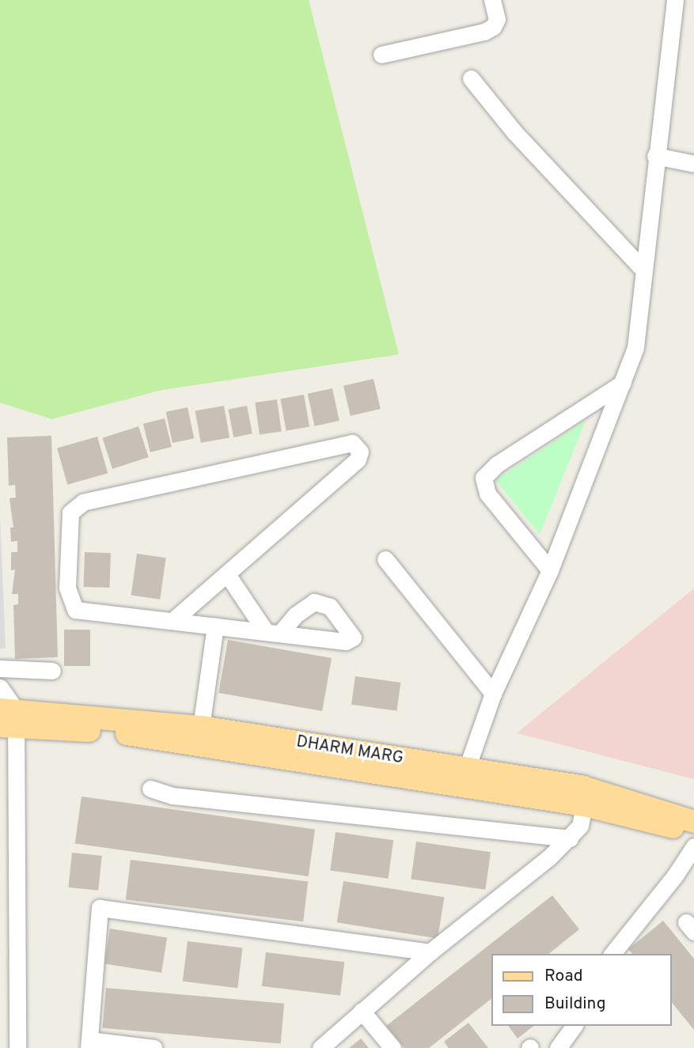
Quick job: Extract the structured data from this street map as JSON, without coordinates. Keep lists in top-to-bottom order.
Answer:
{
  "streets": {
    "main road": ["DHARM MARG"]
  },
  "legend": ["Road", "Building"]
}
